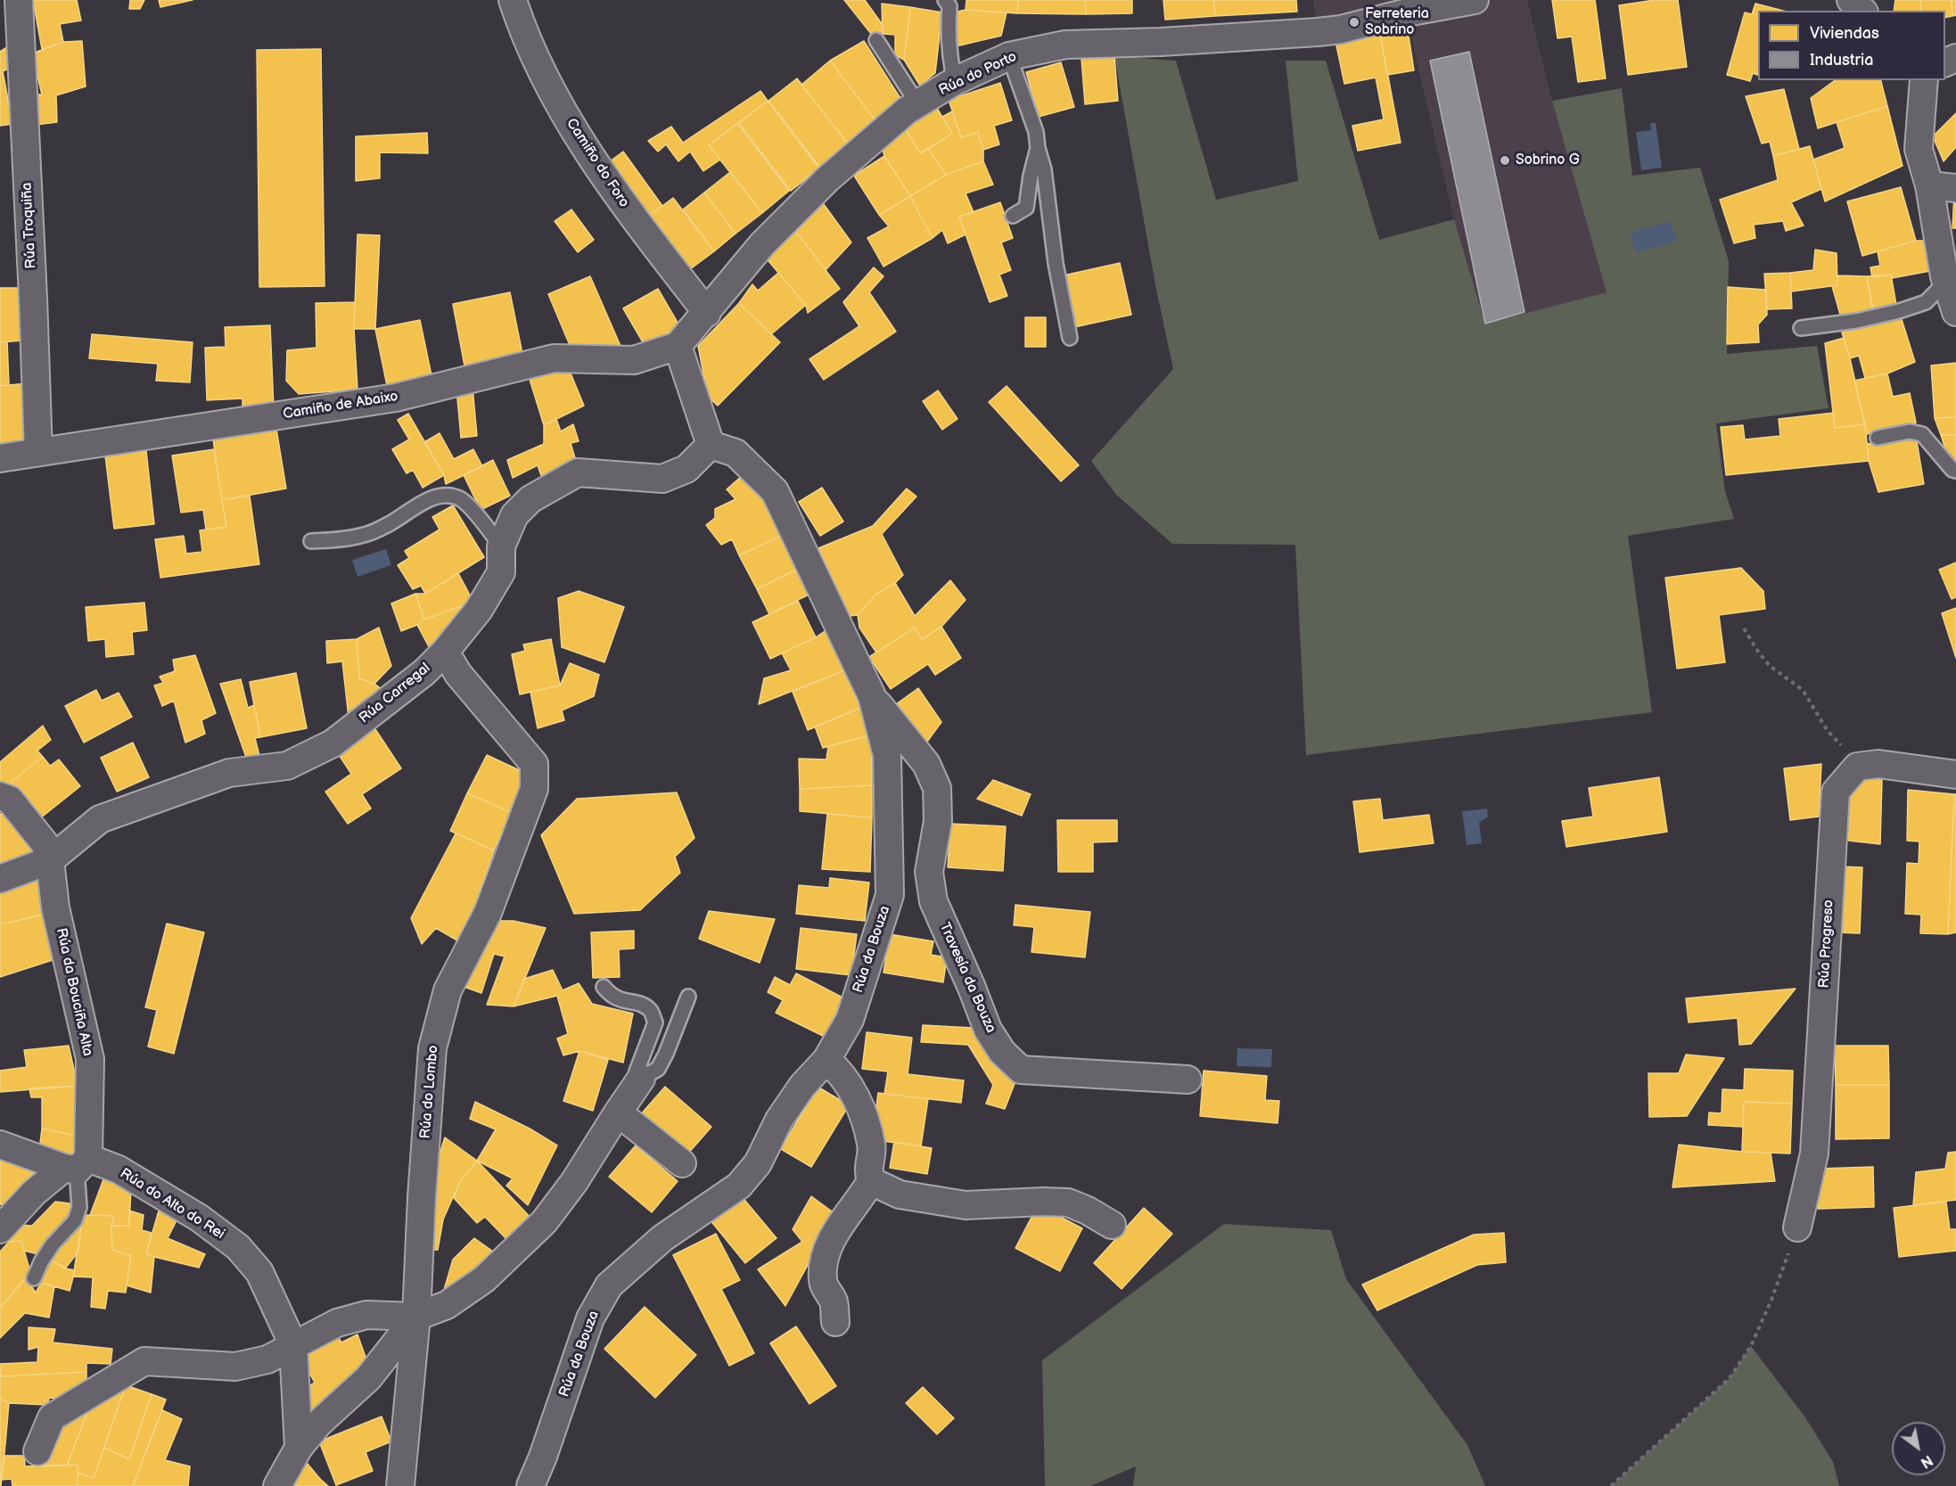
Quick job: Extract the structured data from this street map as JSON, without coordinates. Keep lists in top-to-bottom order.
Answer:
{
  "streets": {
    "street": [
      "Rúa do Porto",
      "Camiño do Foro",
      "Rúa Troquiña",
      "Camiño de Abaixo",
      "Rúa Carregal",
      "Rúa Progreso",
      "Rúa da Bouza",
      "Travesía da Bouza",
      "Rúa da Bouciña Alta",
      "Rúa do Lombo",
      "Rúa do Alto do Rei"
    ]
  },
  "crossings": [
    ["Rúa do Porto", "Camiño do Foro"],
    ["Rúa do Porto", "Camiño de Abaixo"],
    ["Rúa Troquiña", "Camiño de Abaixo"],
    ["Rúa Carregal", "Rúa da Bouza"],
    ["Rúa Carregal", "Rúa da Bouciña Alta"],
    ["Rúa Carregal", "Rúa do Lombo"],
    ["Rúa da Bouza", "Travesía da Bouza"],
    ["Rúa da Bouciña Alta", "Rúa do Alto do Rei"]
  ],
  "places": ["Ferreteria Sobrino", "Sobrino G"],
  "legend": ["Viviendas", "Industria"],
  "north": "bottom right"
}
